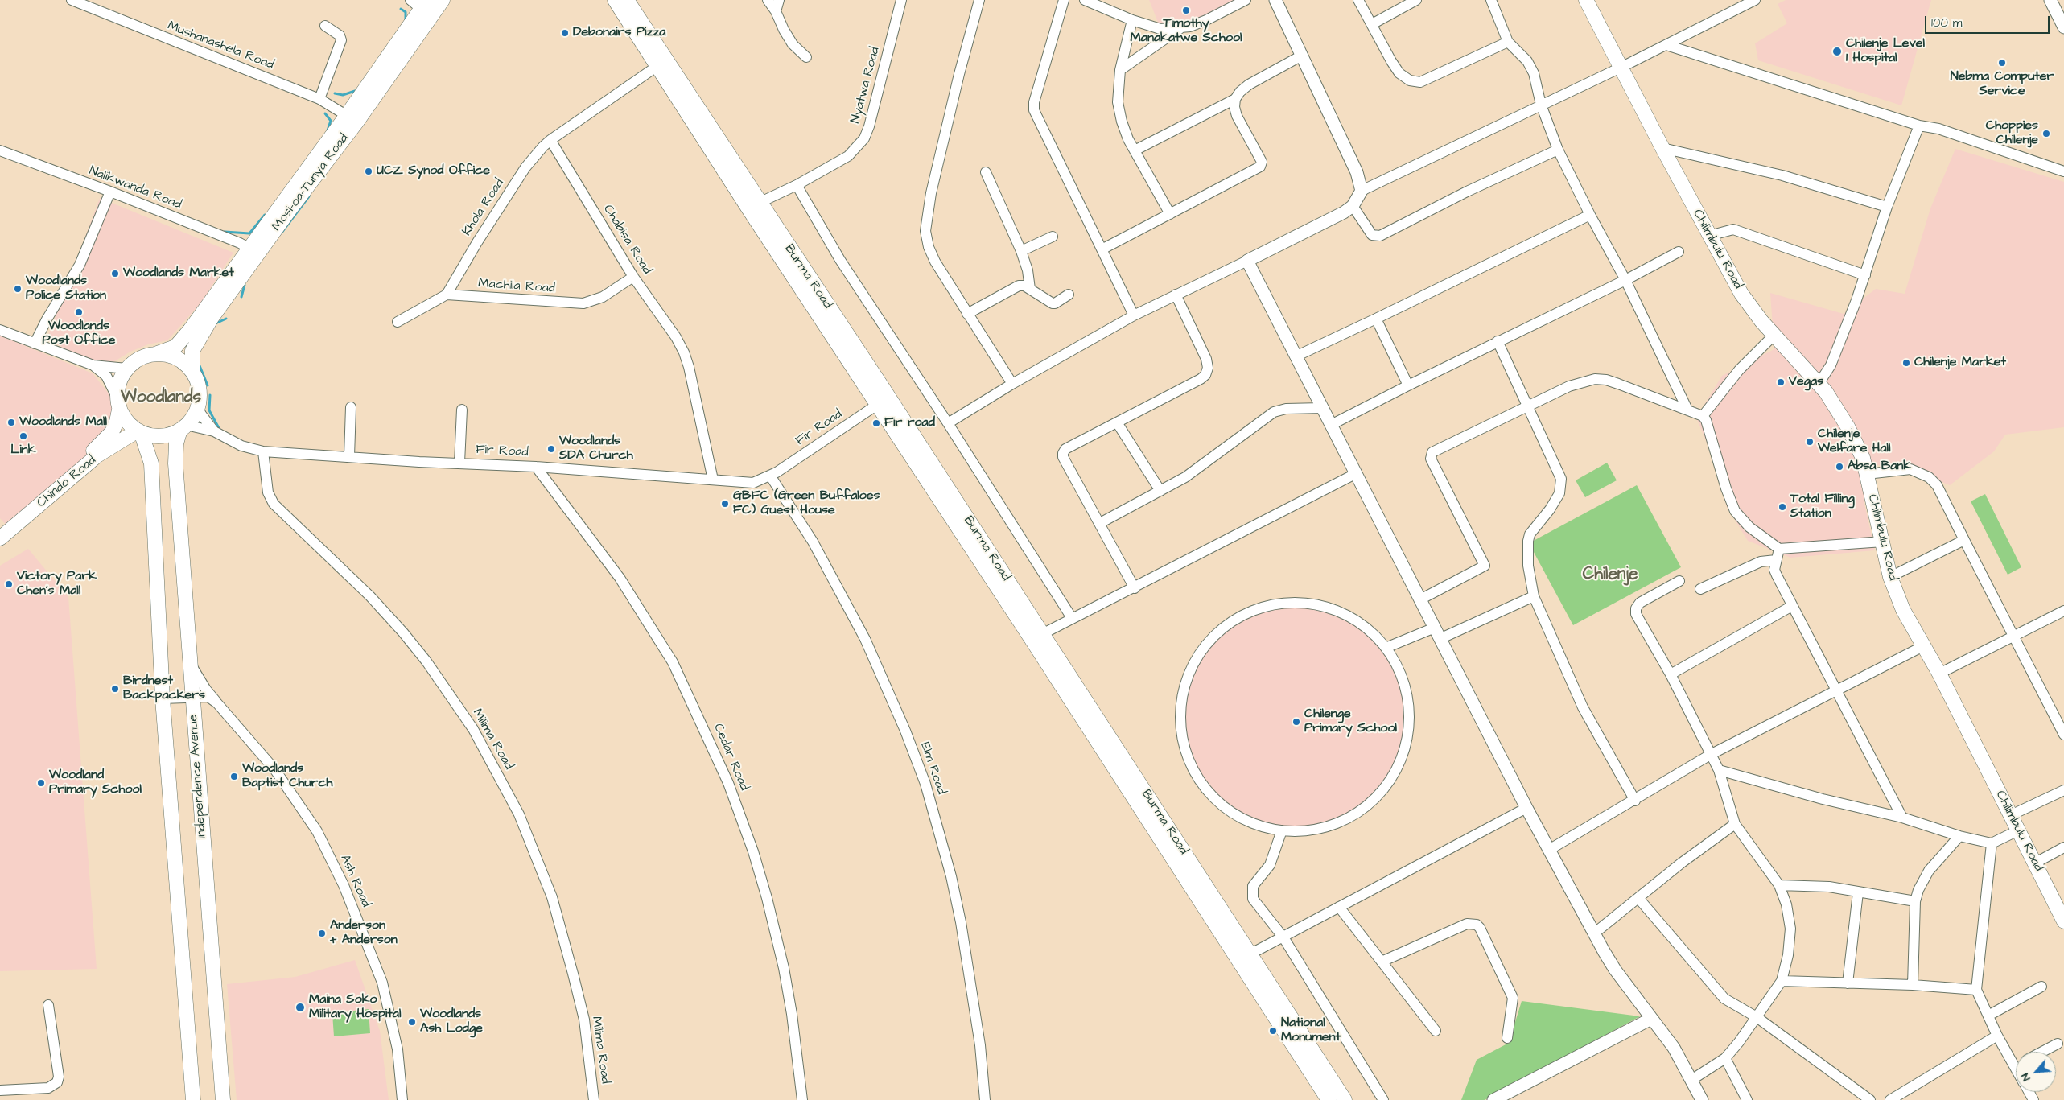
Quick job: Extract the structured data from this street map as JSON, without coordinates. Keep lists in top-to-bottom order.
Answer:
{
  "streets": {
    "main road": [
      "Mosi-oa-Tunya Road",
      "Chilimbulu Road",
      "Burma Road",
      "Chindo Road",
      "Independence Avenue"
    ],
    "street": [
      "Mushanashela Road",
      "Nyatwa Road",
      "Nalikwanda Road",
      "Khola Road",
      "Chabisa Road",
      "Machila Road",
      "Fir Road",
      "Milima Road",
      "Cedar Road",
      "Elm Road",
      "Ash Road"
    ]
  },
  "crossings": [
    ["Mushanashela Road", "Mosi-oa-Tunya Road"],
    ["Nyatwa Road", "Burma Road"],
    ["Mosi-oa-Tunya Road", "Nalikwanda Road"],
    ["Mosi-oa-Tunya Road", "Fir Road"],
    ["Mosi-oa-Tunya Road", "Chindo Road"],
    ["Mosi-oa-Tunya Road", "Independence Avenue"],
    ["Khola Road", "Chabisa Road"],
    ["Khola Road", "Machila Road"],
    ["Chabisa Road", "Machila Road"],
    ["Chabisa Road", "Fir Road"],
    ["Burma Road", "Fir Road"],
    ["Fir Road", "Chindo Road"],
    ["Fir Road", "Milima Road"],
    ["Fir Road", "Cedar Road"],
    ["Fir Road", "Elm Road"],
    ["Fir Road", "Independence Avenue"],
    ["Chindo Road", "Independence Avenue"],
    ["Independence Avenue", "Ash Road"]
  ],
  "districts": ["Woodlands", "Chilenje"],
  "places": [
    "Timothy Manakatwe School",
    "Debonairs Pizza",
    "Chilenje Level 1 Hospital",
    "Nebma Computer Service",
    "Choppies Chilenje",
    "UCZ Synod Office",
    "Woodlands Market",
    "Woodlands Police Station",
    "Woodlands Post Office",
    "Chilenje Market",
    "Vegas",
    "Woodlands Mall",
    "Fir road",
    "Link",
    "Chilenje Welfare Hall",
    "Woodlands SDA Church",
    "Absa Bank",
    "GBFC (Green Buffaloes FC) Guest House",
    "Total Filling Station",
    "Victory Park Chen's Mall",
    "Birdnest Backpackers",
    "Chilenge Primary School",
    "Woodlands Baptist Church",
    "Woodland Primary School",
    "Anderson + Anderson",
    "Maina Soko Military Hospital",
    "Woodlands Ash Lodge",
    "National Monument"
  ],
  "scale_bar": "100 m",
  "north": "bottom left"
}
